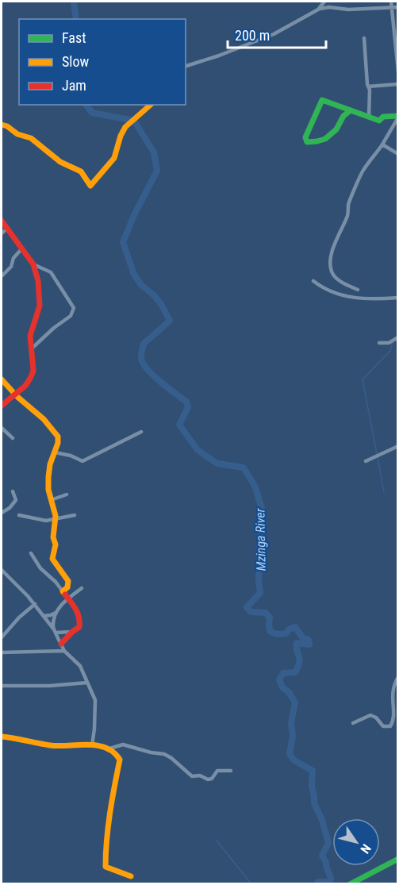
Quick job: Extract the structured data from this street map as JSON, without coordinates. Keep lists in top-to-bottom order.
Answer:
{
  "water": ["Mzinga River"],
  "legend": ["Fast", "Slow", "Jam"],
  "scale_bar": "200 m",
  "north": "bottom right"
}
